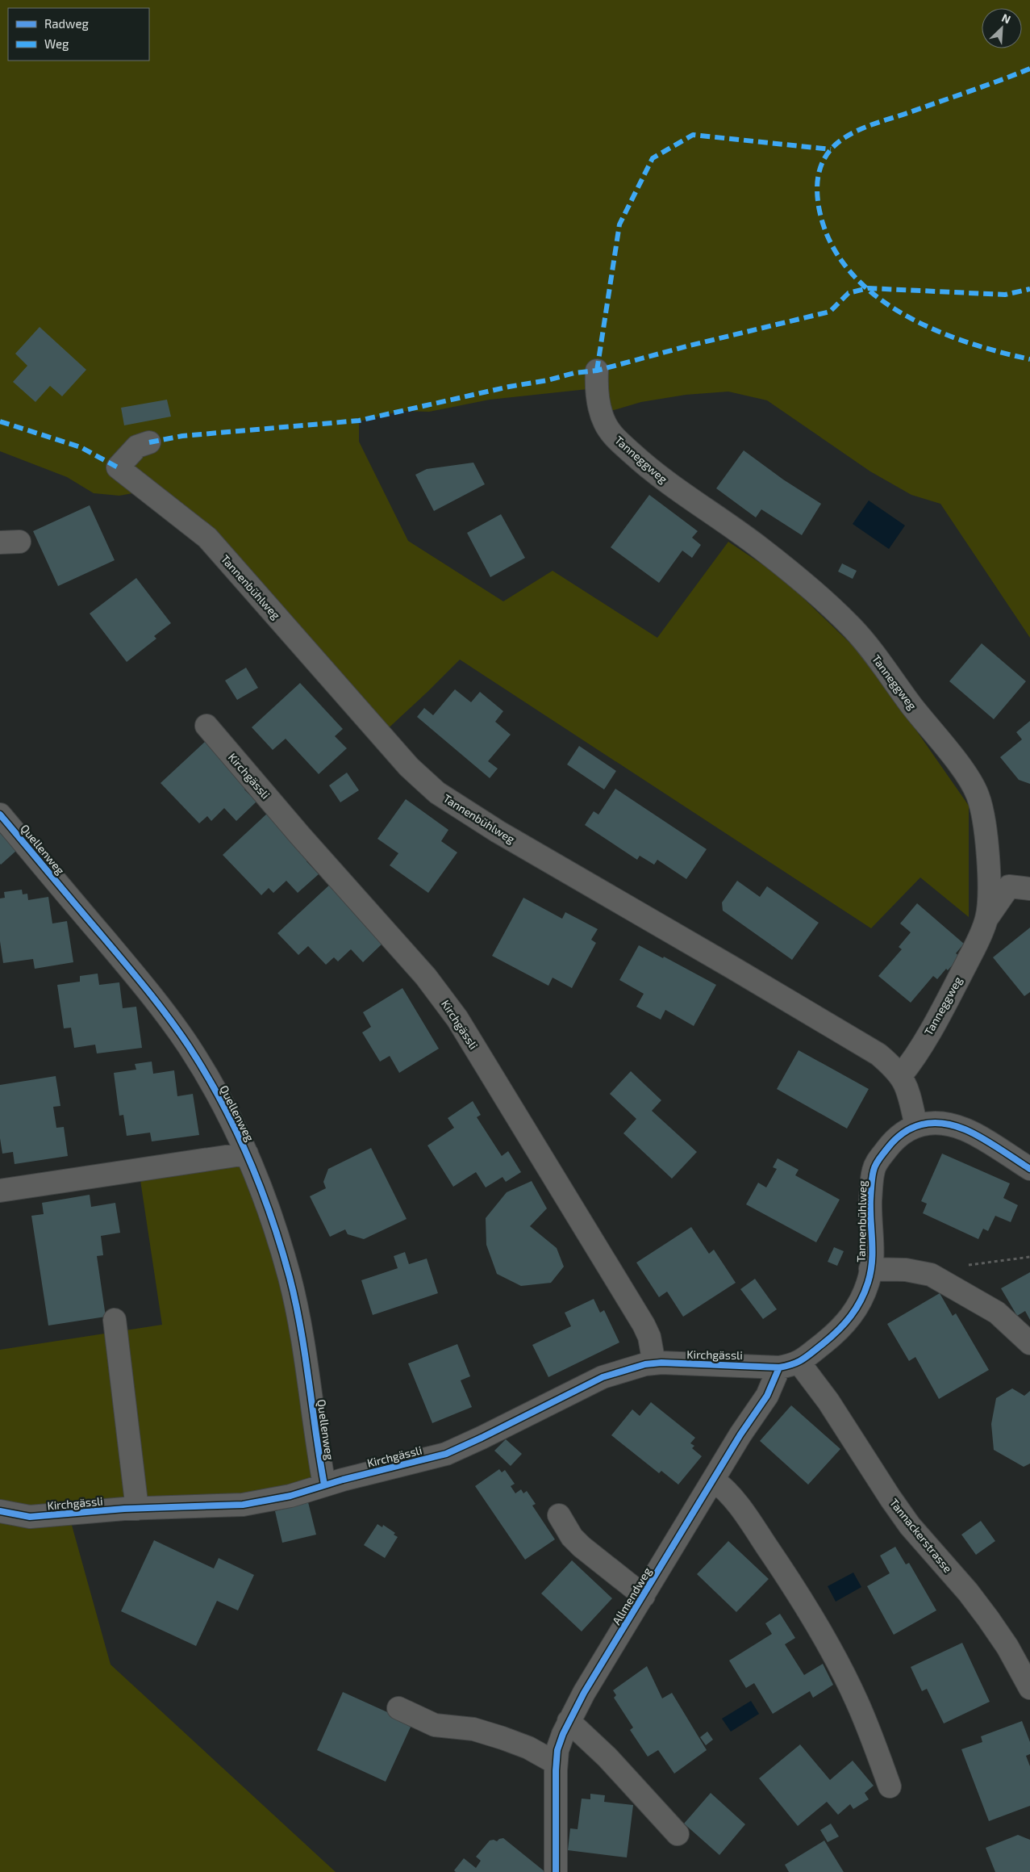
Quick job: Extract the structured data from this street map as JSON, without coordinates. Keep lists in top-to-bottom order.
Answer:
{
  "streets": {
    "street": [
      "Tanneggweg",
      "Tannenbühlweg",
      "Kirchgässli",
      "Quellenweg",
      "Tannackerstrasse",
      "Allmendweg"
    ]
  },
  "crossings": [
    ["Tanneggweg", "Tannenbühlweg"],
    ["Tannenbühlweg", "Kirchgässli"],
    ["Tannenbühlweg", "Tannackerstrasse"],
    ["Tannenbühlweg", "Allmendweg"],
    ["Kirchgässli", "Quellenweg"],
    ["Kirchgässli", "Tannackerstrasse"],
    ["Kirchgässli", "Allmendweg"],
    ["Tannackerstrasse", "Allmendweg"]
  ],
  "legend": ["Radweg", "Weg"],
  "north": "top right"
}
